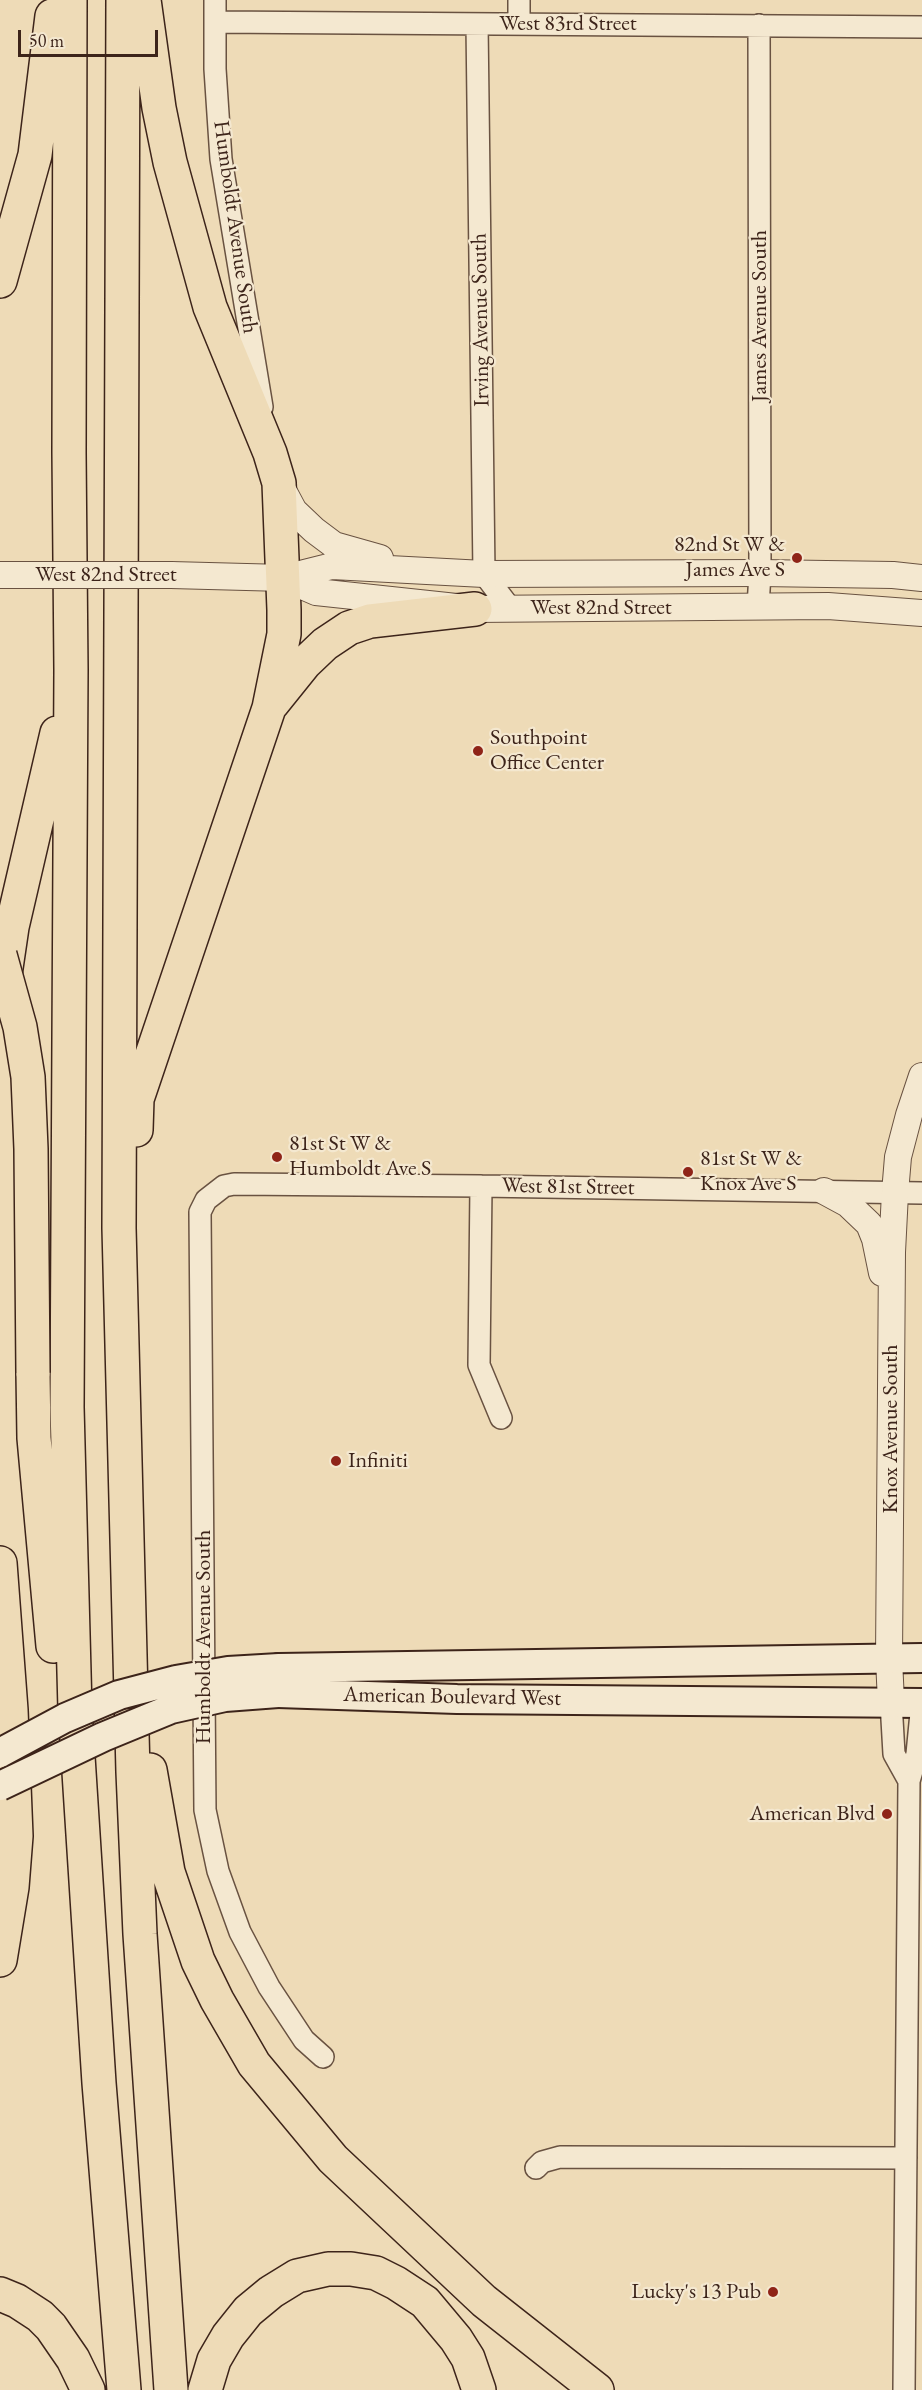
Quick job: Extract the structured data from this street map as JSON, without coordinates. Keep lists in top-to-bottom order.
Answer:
{
  "streets": {
    "main road": ["American Boulevard West"],
    "street": [
      "West 83rd Street",
      "Humboldt Avenue South",
      "James Avenue South",
      "Irving Avenue South",
      "West 82nd Street",
      "West 81st Street",
      "Knox Avenue South"
    ]
  },
  "crossings": [
    ["West 83rd Street", "Humboldt Avenue South"],
    ["West 83rd Street", "James Avenue South"],
    ["West 83rd Street", "Irving Avenue South"],
    ["Humboldt Avenue South", "West 81st Street"],
    ["James Avenue South", "West 82nd Street"],
    ["Irving Avenue South", "West 82nd Street"],
    ["West 81st Street", "Knox Avenue South"],
    ["Knox Avenue South", "American Boulevard West"]
  ],
  "places": [
    "82nd St W & James Ave S",
    "Southpoint Office Center",
    "81st St W & Humboldt Ave S",
    "81st St W & Knox Ave S",
    "Infiniti",
    "American Blvd",
    "Lucky's 13 Pub"
  ],
  "scale_bar": "50 m"
}
